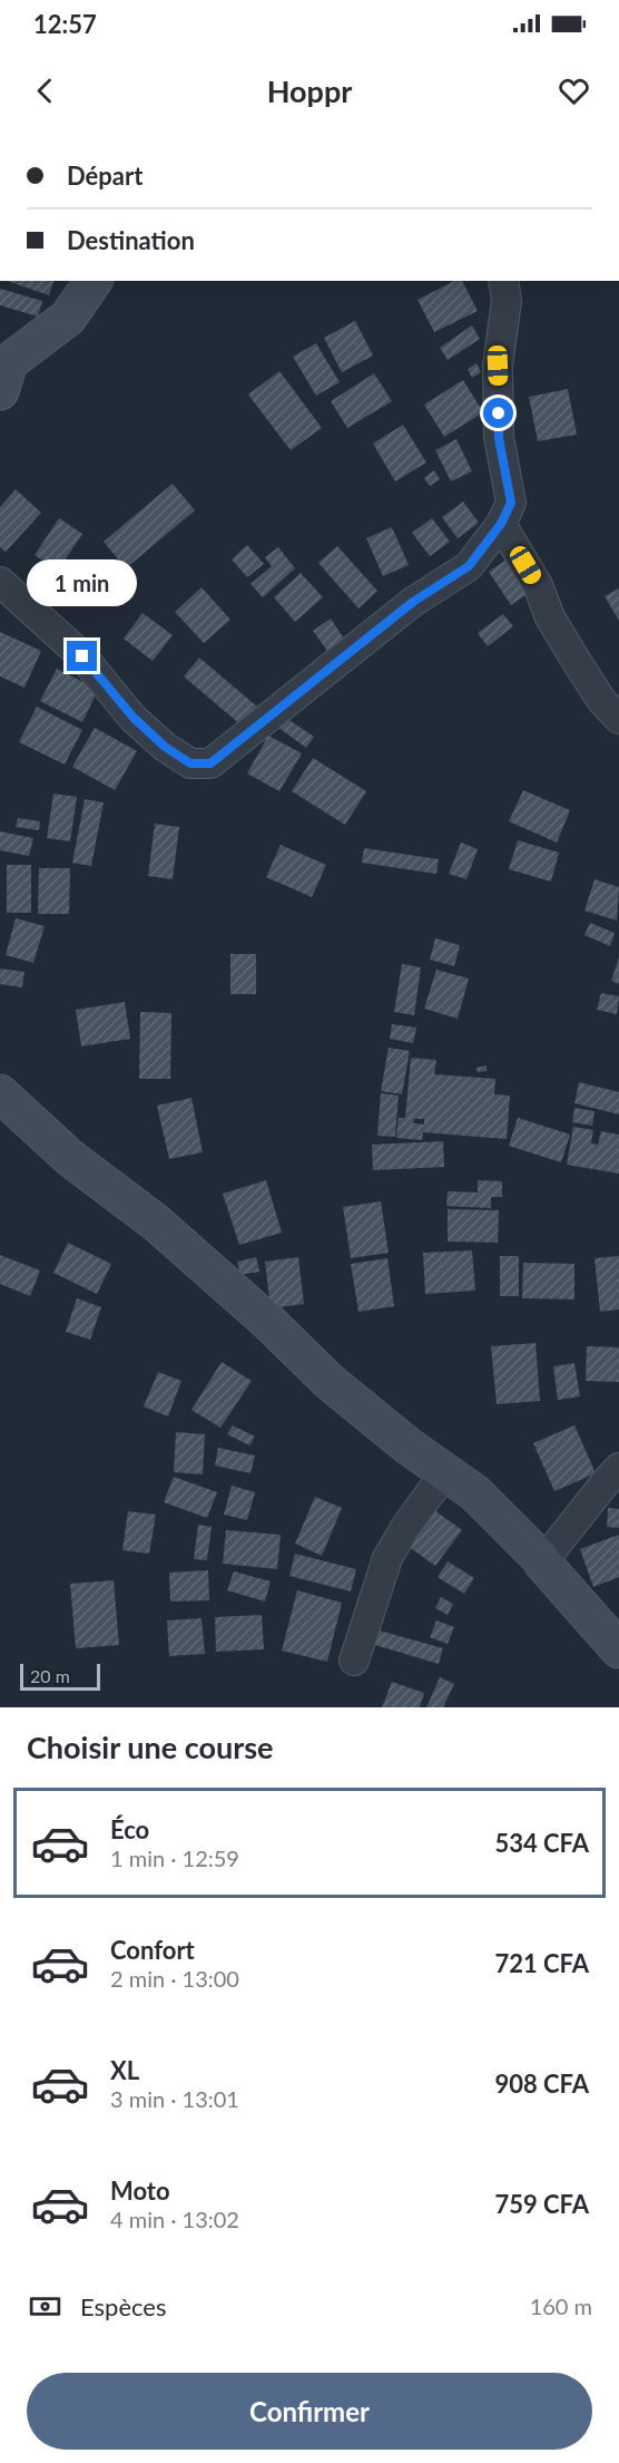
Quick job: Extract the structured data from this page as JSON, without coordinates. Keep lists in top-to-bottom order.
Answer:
{
  "scale_bar": "20 m",
  "page": {
    "status": "12:57",
    "header": "Hoppr",
    "banner": ["Départ", "Destination"],
    "bubble": "1 min",
    "scale": "20 m",
    "heading": "Choisir une course",
    "list": [
      {
        "name": "Éco",
        "note": "1 min · 12:59",
        "value": "534 CFA"
      },
      {
        "name": "Confort",
        "note": "2 min · 13:00",
        "value": "721 CFA"
      },
      {
        "name": "XL",
        "note": "3 min · 13:01",
        "value": "908 CFA"
      },
      {
        "name": "Moto",
        "note": "4 min · 13:02",
        "value": "759 CFA"
      }
    ],
    "pay": ["Espèces", "160 m"],
    "buttons": "Confirmer"
  }
}
